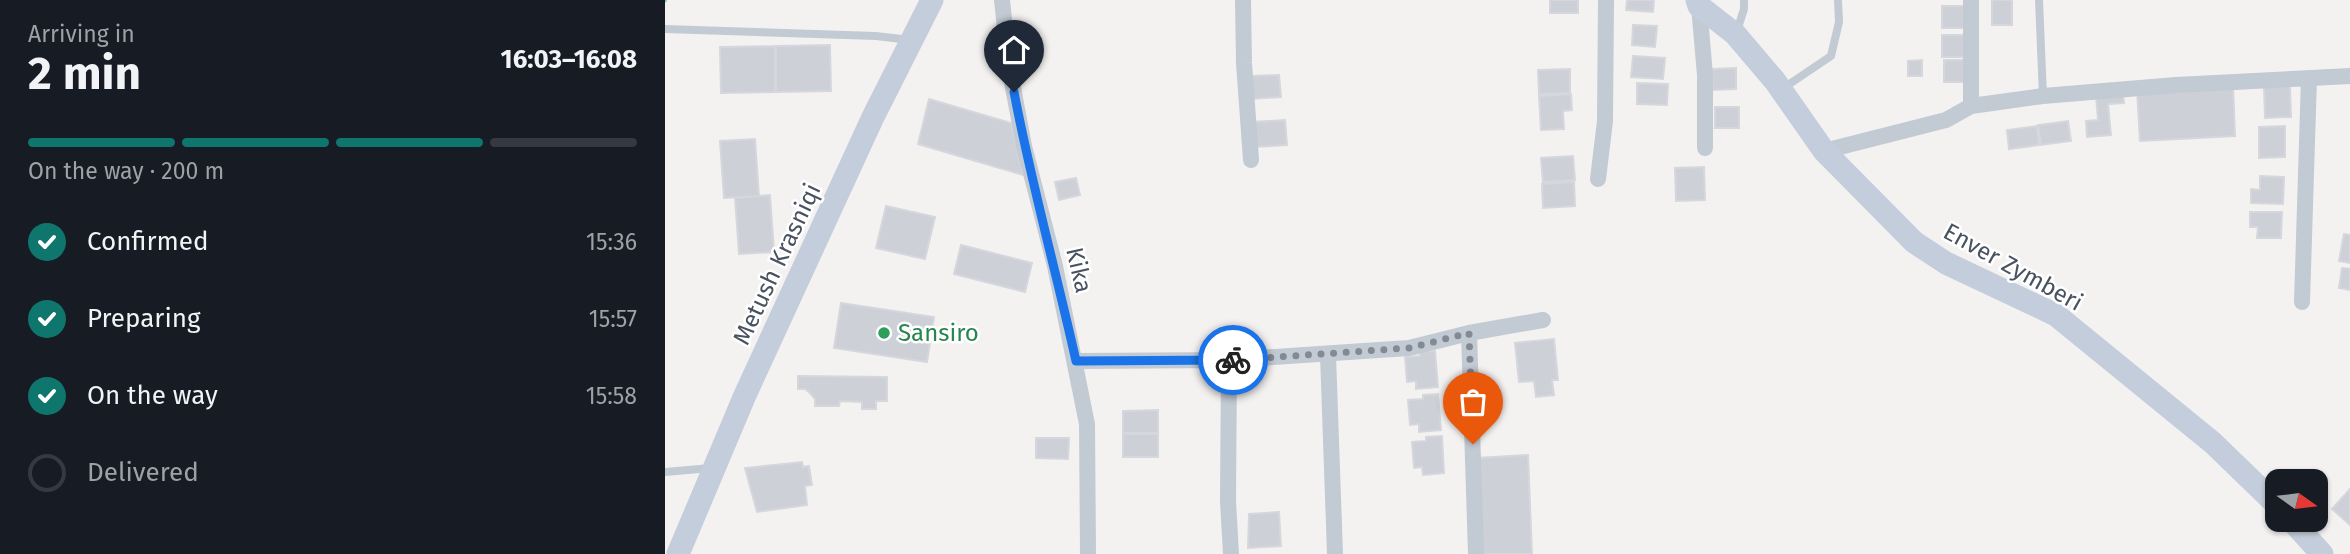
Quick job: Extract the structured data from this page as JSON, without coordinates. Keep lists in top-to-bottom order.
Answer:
{
  "streets": {
    "street": ["Metush Krasniqi", "Enver Zymberi", "Kika"]
  },
  "places": ["Sansiro"],
  "north": "right",
  "page": {
    "heading": ["2 min", "Arriving in", "16:03–16:08"],
    "bar": "On the way · 200 m",
    "list": [
      ["Confirmed", "15:36"],
      ["Preparing", "15:57"],
      ["On the way", "15:58"],
      "Delivered"
    ]
  }
}
